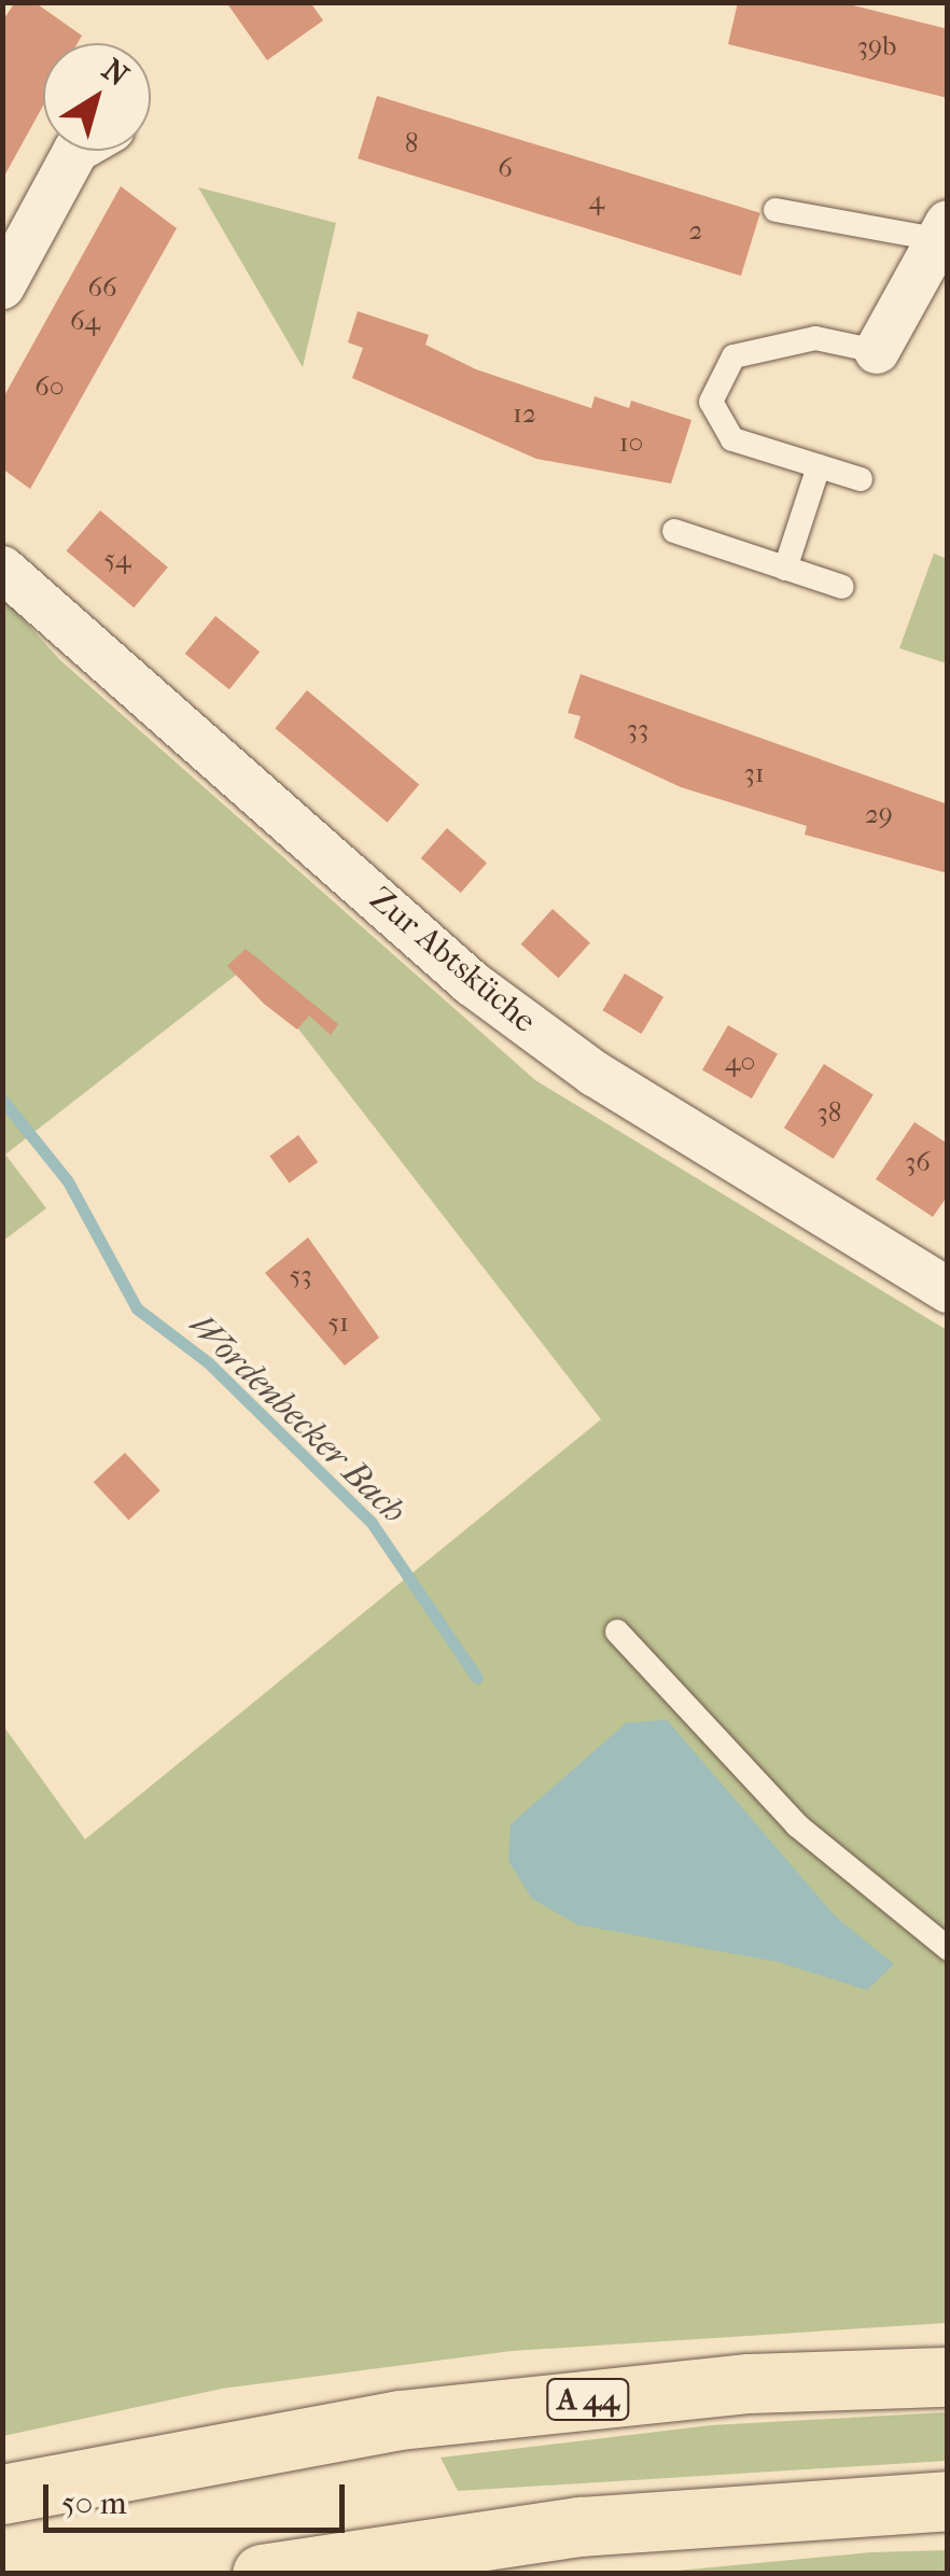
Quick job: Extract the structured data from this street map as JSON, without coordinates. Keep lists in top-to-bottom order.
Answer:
{
  "streets": {
    "highway": ["A 44"],
    "street": ["Zur Abtsküche"]
  },
  "water": ["Wordenbecker Bach"],
  "house_numbers": [
    "39b",
    "8",
    "6",
    "4",
    "2",
    "66",
    "64",
    "60",
    "12",
    "10",
    "54",
    "33",
    "31",
    "29",
    "40",
    "38",
    "36",
    "53",
    "51"
  ],
  "scale_bar": "50 m",
  "north": "top right"
}
